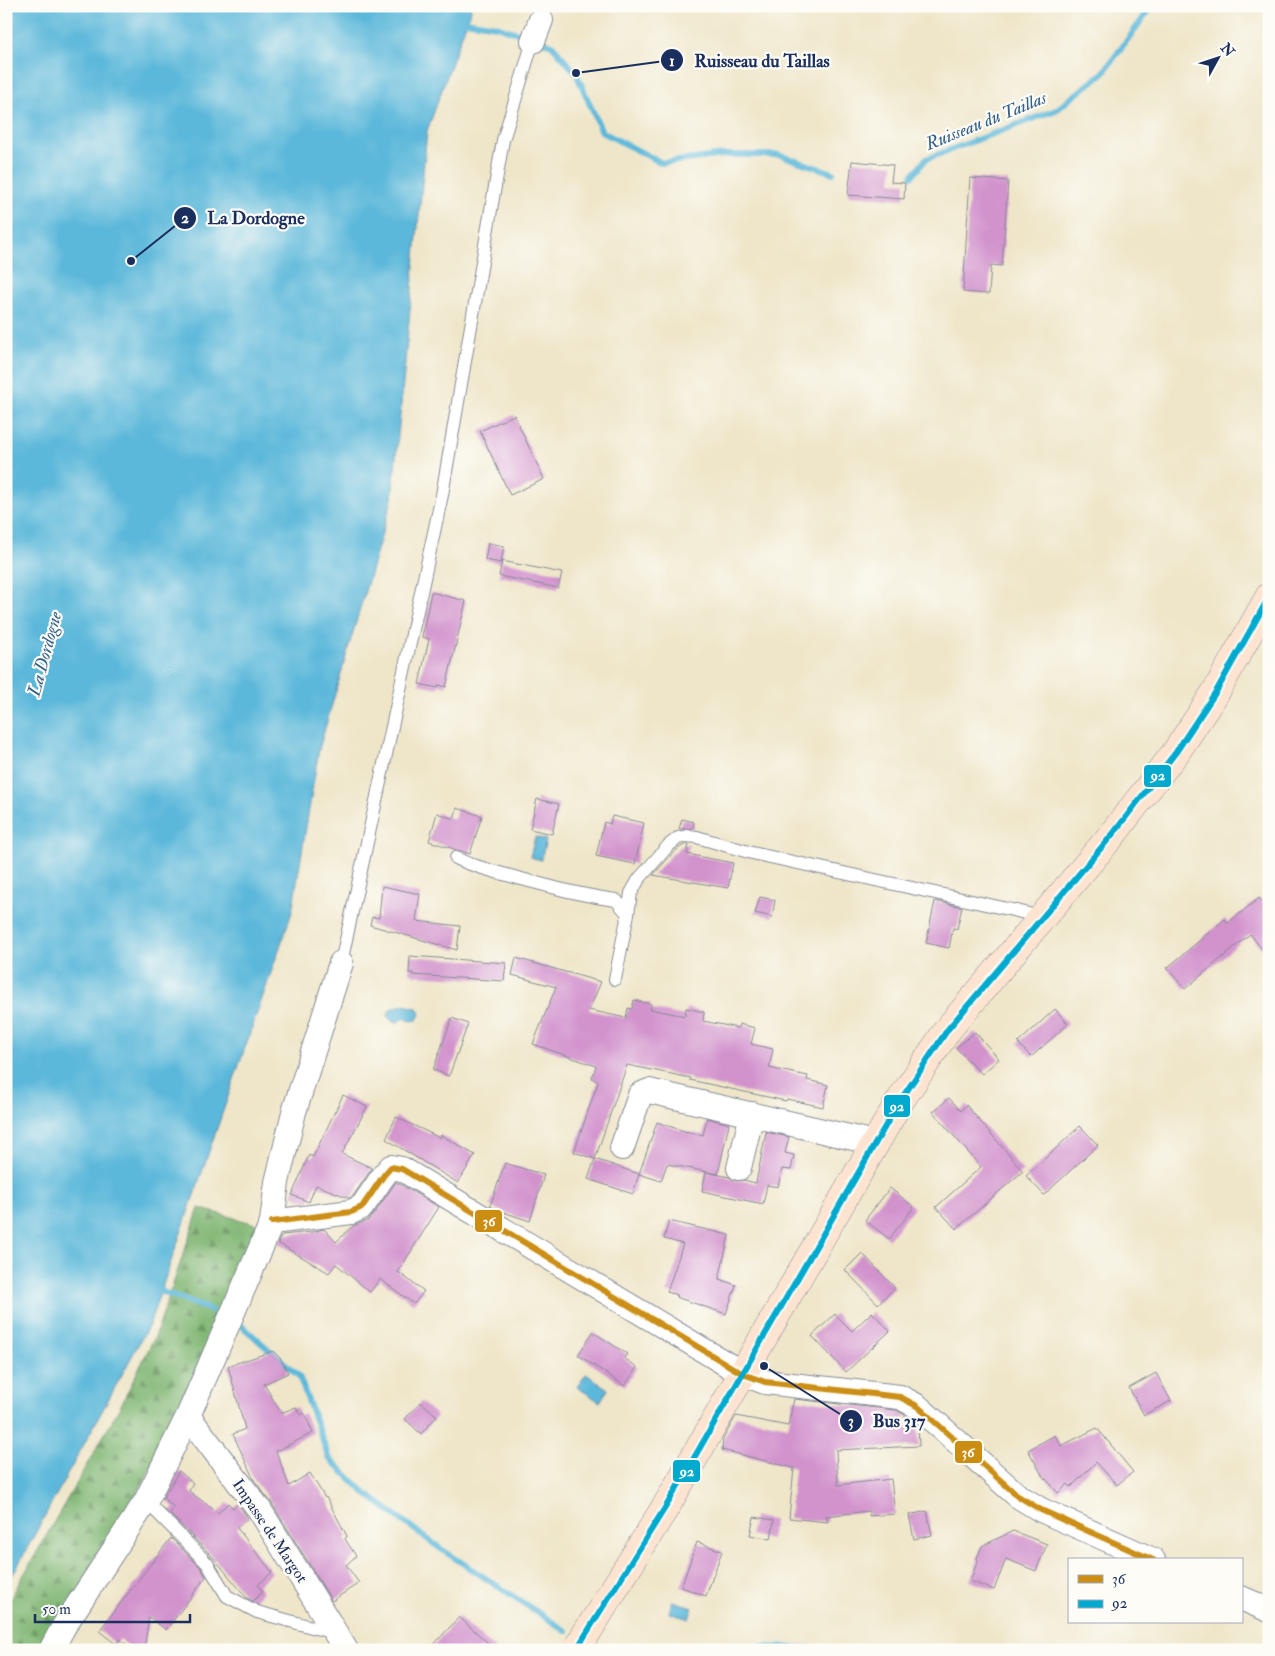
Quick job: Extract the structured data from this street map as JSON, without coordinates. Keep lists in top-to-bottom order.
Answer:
{
  "streets": {
    "street": ["Impasse de Margot"]
  },
  "water": ["Ruisseau du Taillas", "La Dordogne"],
  "places": ["Ruisseau du Taillas", "La Dordogne", "Bus 317"],
  "lines": ["transit line 92", "transit line 36"],
  "legend": ["36", "92"],
  "scale_bar": "50 m",
  "north": "top right"
}
